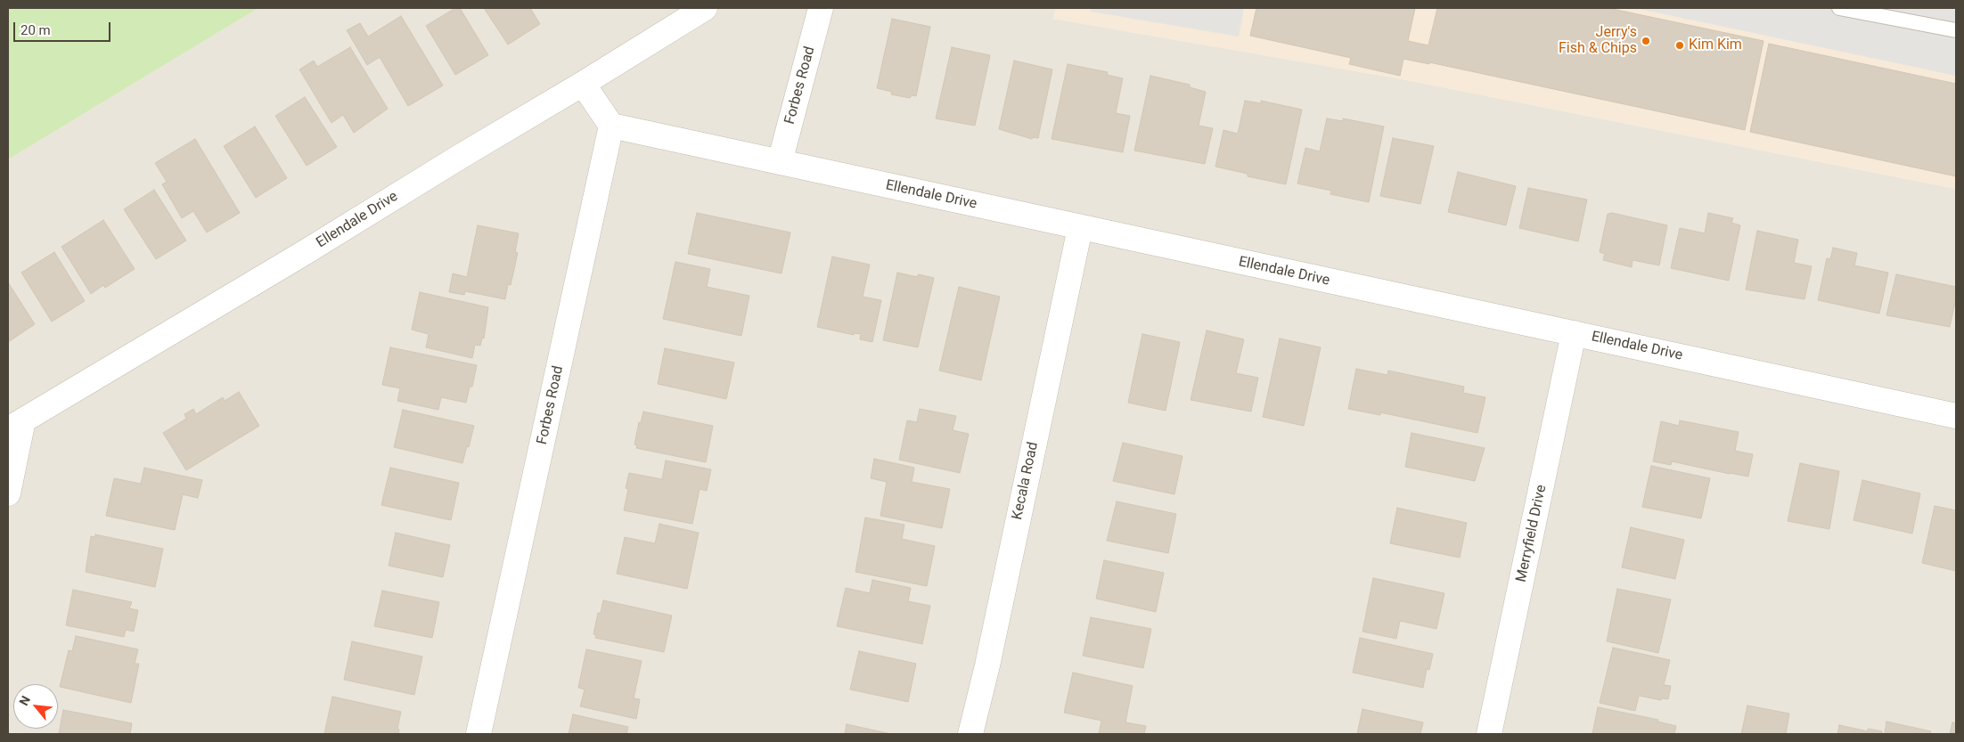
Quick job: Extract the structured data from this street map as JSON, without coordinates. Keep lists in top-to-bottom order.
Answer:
{
  "streets": {
    "street": [
      "Forbes Road",
      "Ellendale Drive",
      "Kecala Road",
      "Merryfield Drive"
    ]
  },
  "crossings": [
    ["Forbes Road", "Ellendale Drive"],
    ["Ellendale Drive", "Kecala Road"],
    ["Ellendale Drive", "Merryfield Drive"]
  ],
  "places": ["Jerry's Fish & Chips", "Kim Kim"],
  "scale_bar": "20 m",
  "north": "top left"
}
